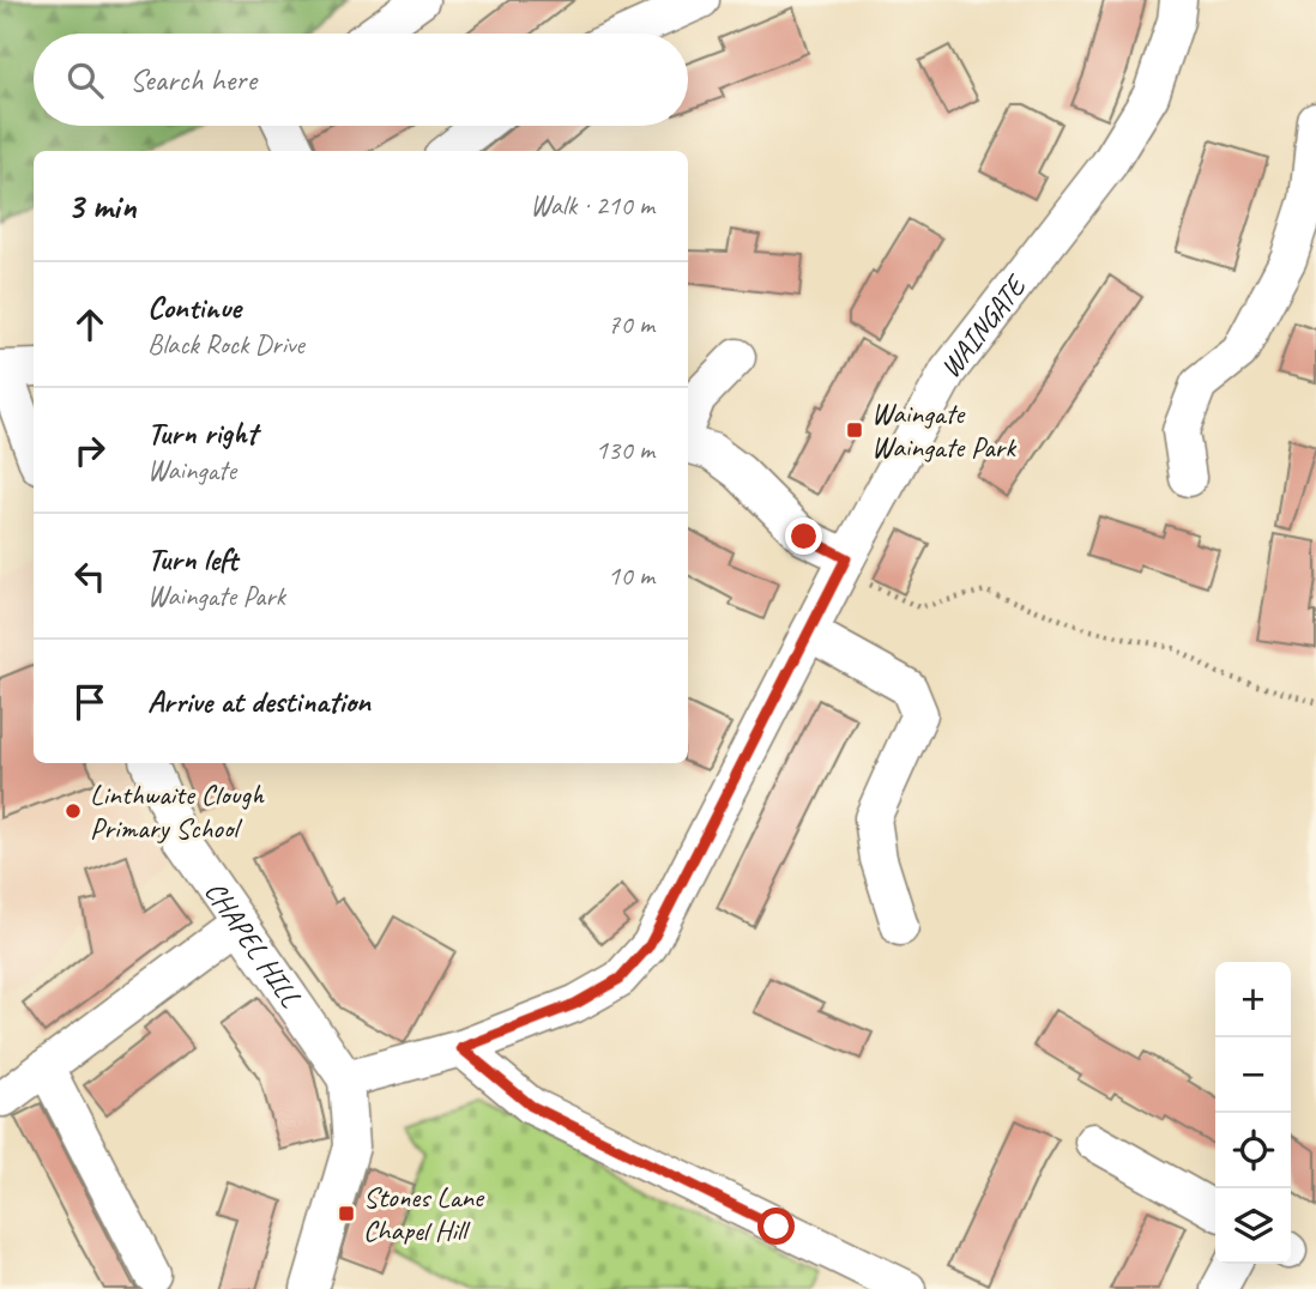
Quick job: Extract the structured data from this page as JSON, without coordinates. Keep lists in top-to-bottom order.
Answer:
{
  "streets": {
    "street": ["WAINGATE", "CHAPEL HILL"]
  },
  "crossings": [
    ["WAINGATE", "CHAPEL HILL"]
  ],
  "places": {
    "transit": ["Waingate Waingate Park", "Stones Lane Chapel Hill"],
    "other": ["Linthwaite Clough Primary School"]
  },
  "page": {
    "search": "Search here",
    "heading": ["3 min", "Walk · 210 m"],
    "list": [
      ["Continue", "Black Rock Drive", "70 m"],
      ["Turn right", "Waingate", "130 m"],
      ["Turn left", "Waingate Park", "10 m"],
      "Arrive at destination"
    ],
    "map_buttons": ["+", "−"]
  }
}
